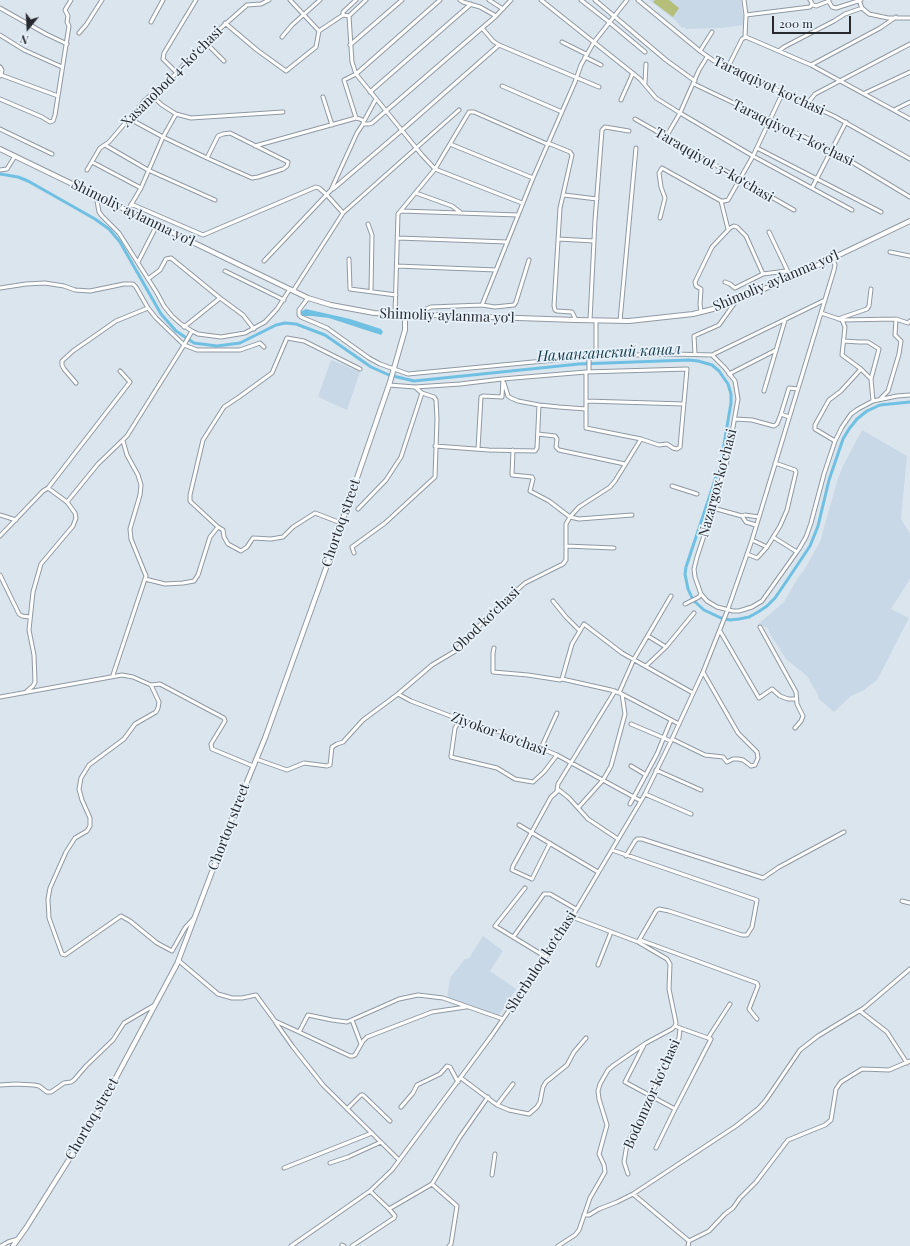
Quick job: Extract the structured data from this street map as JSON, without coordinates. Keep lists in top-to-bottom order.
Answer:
{
  "streets": {
    "main road": ["Shimoliy aylanma yoʻl", "Chortoq street"],
    "street": [
      "Xasanobod 4-koʻchasi",
      "Taraqqiyot koʻchasi",
      "Taraqqiyot 1-koʻchasi",
      "Taraqqiyot 3-koʻchasi",
      "Nazargox koʻchasi",
      "Obod koʻchasi",
      "Ziyokor koʻchasi",
      "Sherbuloq koʻchasi",
      "Bodomzor koʻchasi"
    ]
  },
  "crossings": [
    ["Shimoliy aylanma yoʻl", "Chortoq street"],
    ["Shimoliy aylanma yoʻl", "Sherbuloq koʻchasi"],
    ["Obod koʻchasi", "Ziyokor koʻchasi"],
    ["Ziyokor koʻchasi", "Sherbuloq koʻchasi"]
  ],
  "water": ["Наманганский канал"],
  "scale_bar": "200 m",
  "north": "bottom"
}
